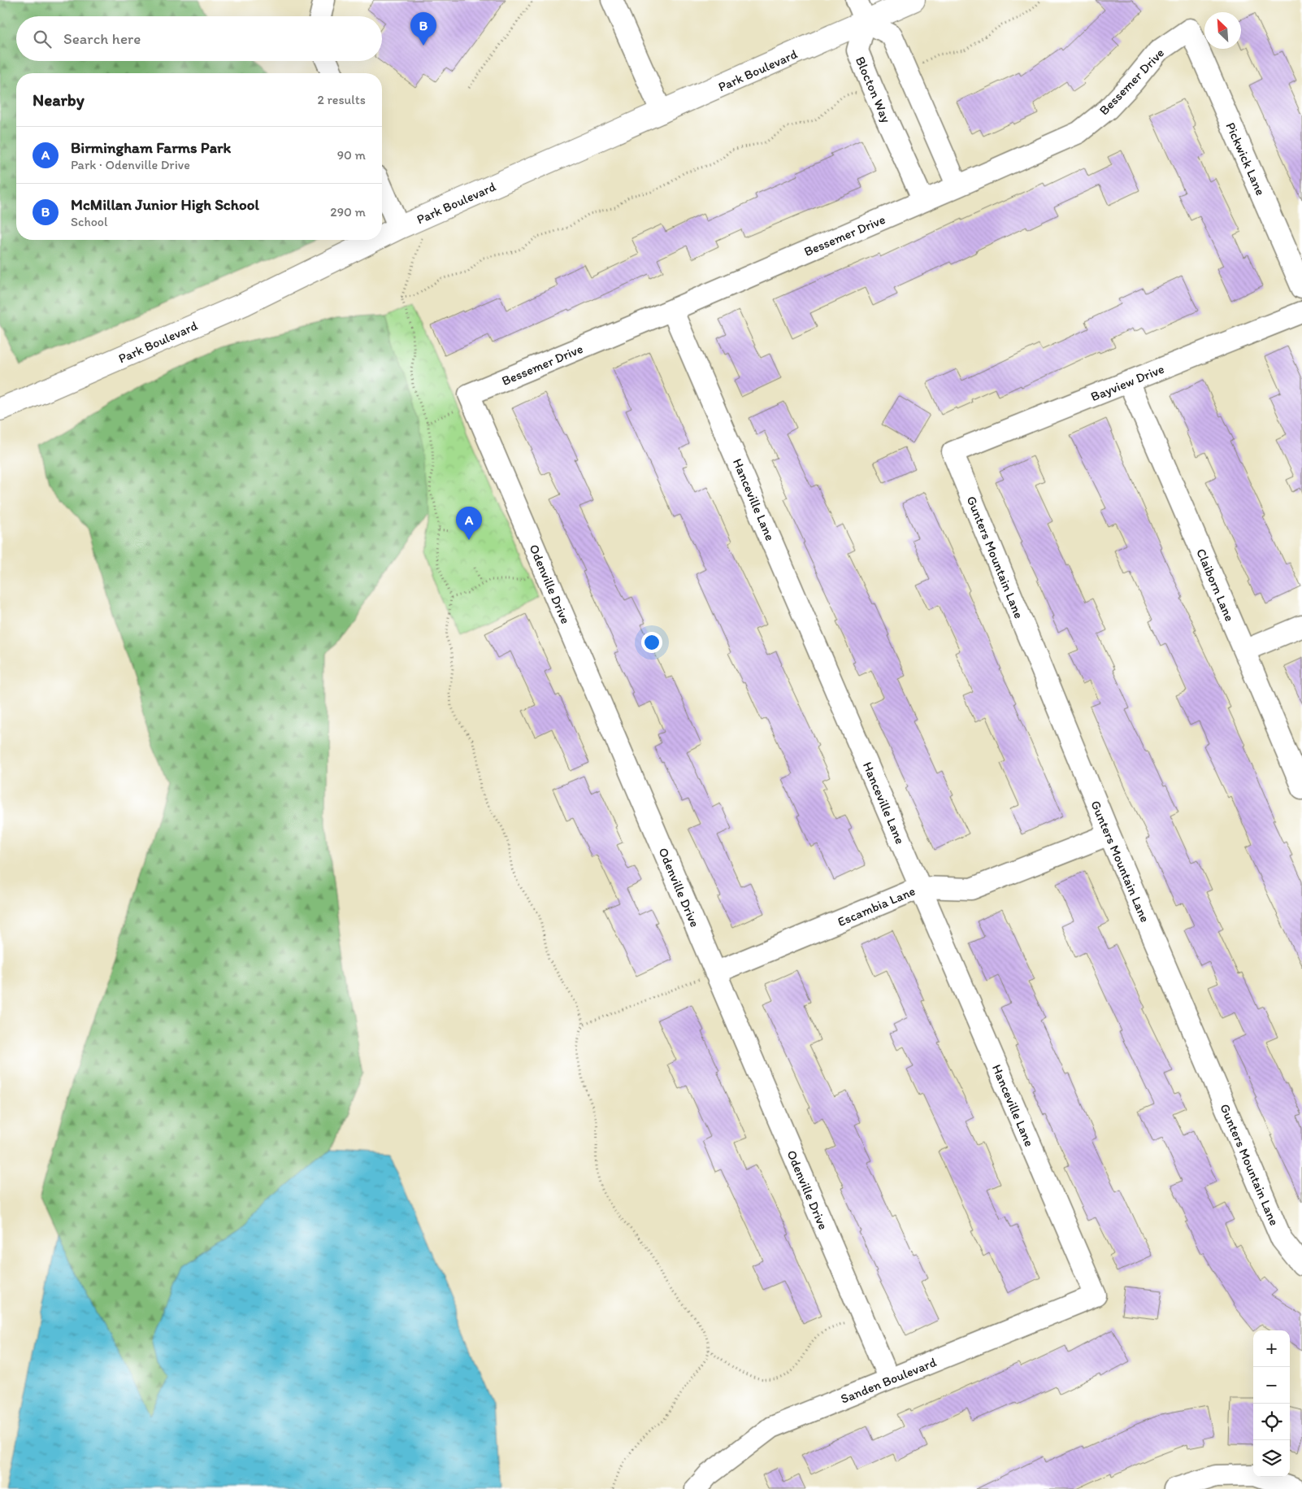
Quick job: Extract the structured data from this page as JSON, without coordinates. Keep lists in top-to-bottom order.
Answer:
{
  "streets": {
    "main road": ["Park Boulevard"],
    "street": [
      "Bessemer Drive",
      "Blocton Way",
      "Pickwick Lane",
      "Bayview Drive",
      "Hanceville Lane",
      "Gunters Mountain Lane",
      "Odenville Drive",
      "Claiborn Lane",
      "Escambia Lane",
      "Sanden Boulevard"
    ]
  },
  "crossings": [
    ["Park Boulevard", "Blocton Way"],
    ["Bessemer Drive", "Blocton Way"],
    ["Bessemer Drive", "Pickwick Lane"],
    ["Bessemer Drive", "Hanceville Lane"],
    ["Bessemer Drive", "Odenville Drive"],
    ["Bayview Drive", "Gunters Mountain Lane"],
    ["Bayview Drive", "Claiborn Lane"],
    ["Hanceville Lane", "Escambia Lane"],
    ["Hanceville Lane", "Sanden Boulevard"],
    ["Gunters Mountain Lane", "Escambia Lane"],
    ["Odenville Drive", "Escambia Lane"],
    ["Odenville Drive", "Sanden Boulevard"]
  ],
  "north": "top left",
  "page": {
    "pins": ["B", "A"],
    "search": "Search here",
    "heading": ["Nearby", "2 results"],
    "list": [
      {
        "mark": "A",
        "name": "Birmingham Farms Park",
        "note": "Park · Odenville Drive",
        "value": "90 m"
      },
      {
        "mark": "B",
        "name": "McMillan Junior High School",
        "note": "School",
        "value": "290 m"
      }
    ],
    "map_buttons": ["+", "−"]
  }
}
